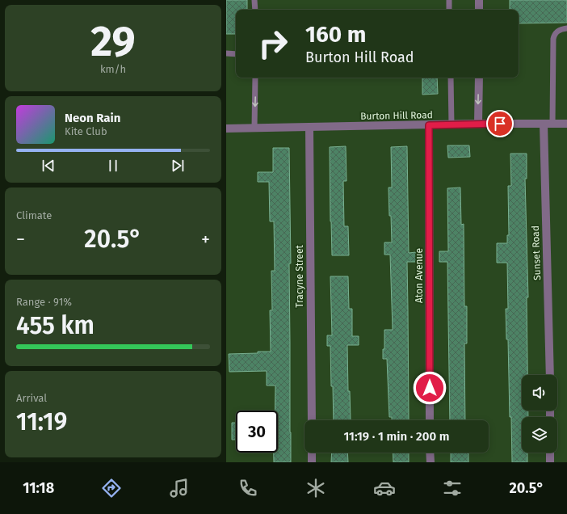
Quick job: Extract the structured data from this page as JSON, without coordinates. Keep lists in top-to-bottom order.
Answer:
{
  "streets": {
    "street": [
      "Burton Hill Road",
      "Sunset Road",
      "Aton Avenue",
      "Tracyne Street"
    ]
  },
  "crossings": [
    ["Burton Hill Road", "Sunset Road"],
    ["Burton Hill Road", "Aton Avenue"],
    ["Burton Hill Road", "Tracyne Street"]
  ],
  "page": {
    "tile": [
      ["29", "km/h"],
      "Climate",
      ["Range · 91%", "455 km"],
      ["Arrival", "11:19"]
    ],
    "turn": ["160 m", "Burton Hill Road"],
    "song": ["Neon Rain", "Kite Club"],
    "heat": ["−", "20.5°", "+"],
    "limit": "30",
    "trip": "11:19 · 1 min · 200 m",
    "tabs": ["11:18", "20.5°"]
  }
}
